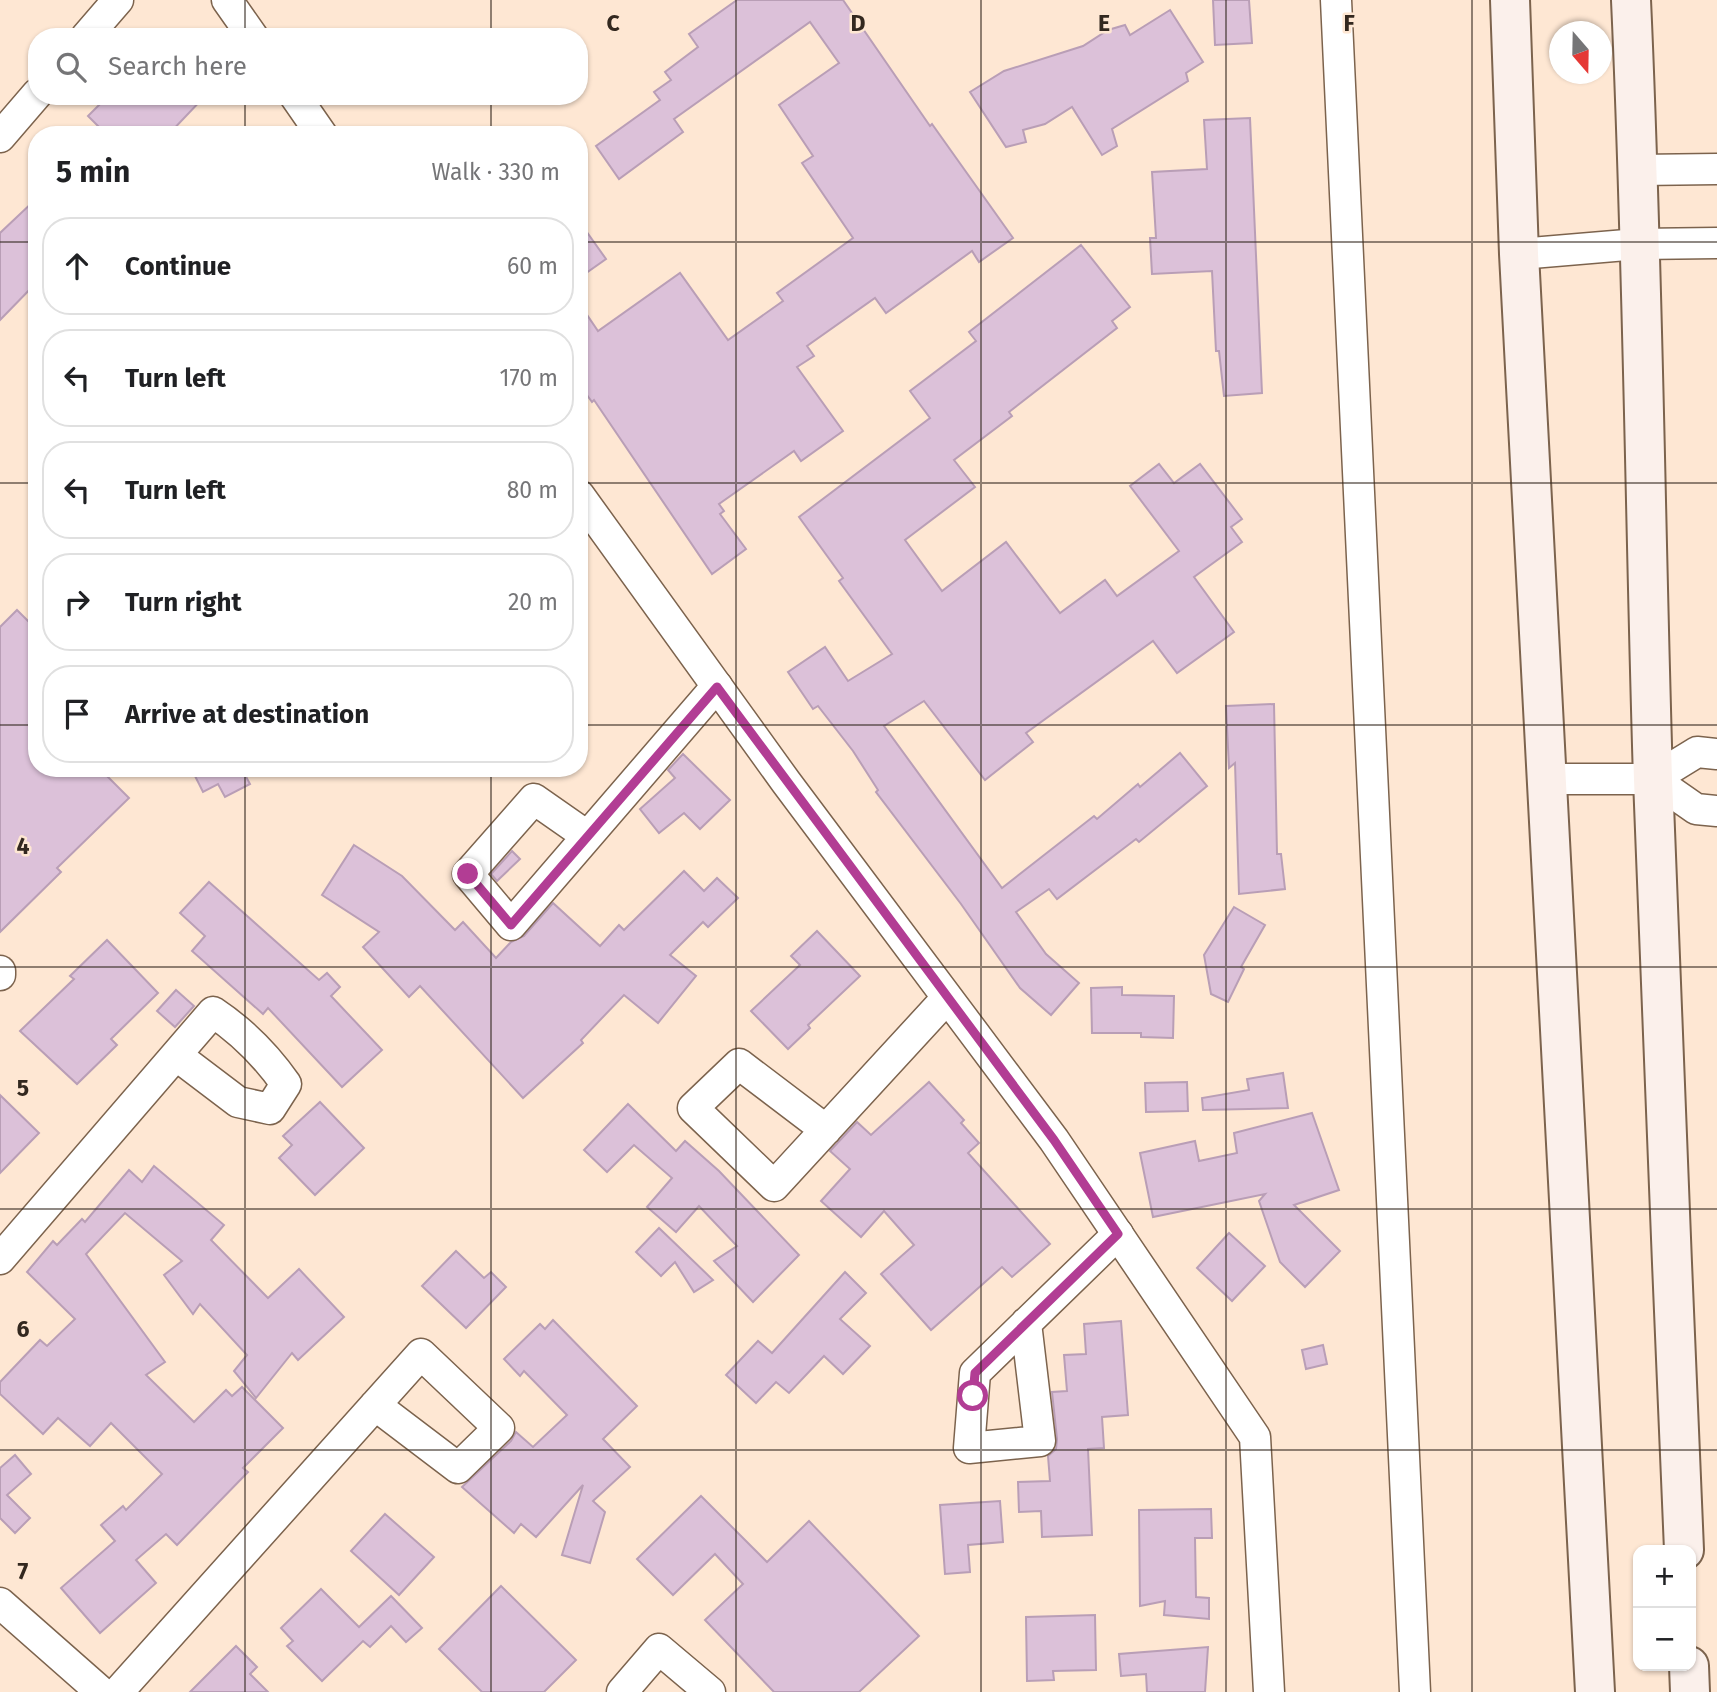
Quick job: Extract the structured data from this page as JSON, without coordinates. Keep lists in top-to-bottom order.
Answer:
{
  "north": "bottom",
  "page": {
    "search": "Search here",
    "heading": ["5 min", "Walk · 330 m"],
    "list": [
      ["Continue", "60 m"],
      ["Turn left", "170 m"],
      ["Turn left", "80 m"],
      ["Turn right", "20 m"],
      "Arrive at destination"
    ],
    "map_buttons": ["+", "−"]
  },
  "grid": {
    "columns": [
      "C",
      "D",
      "E",
      "F"
    ],
    "rows": [
      "4",
      "5",
      "6",
      "7"
    ]
  }
}
